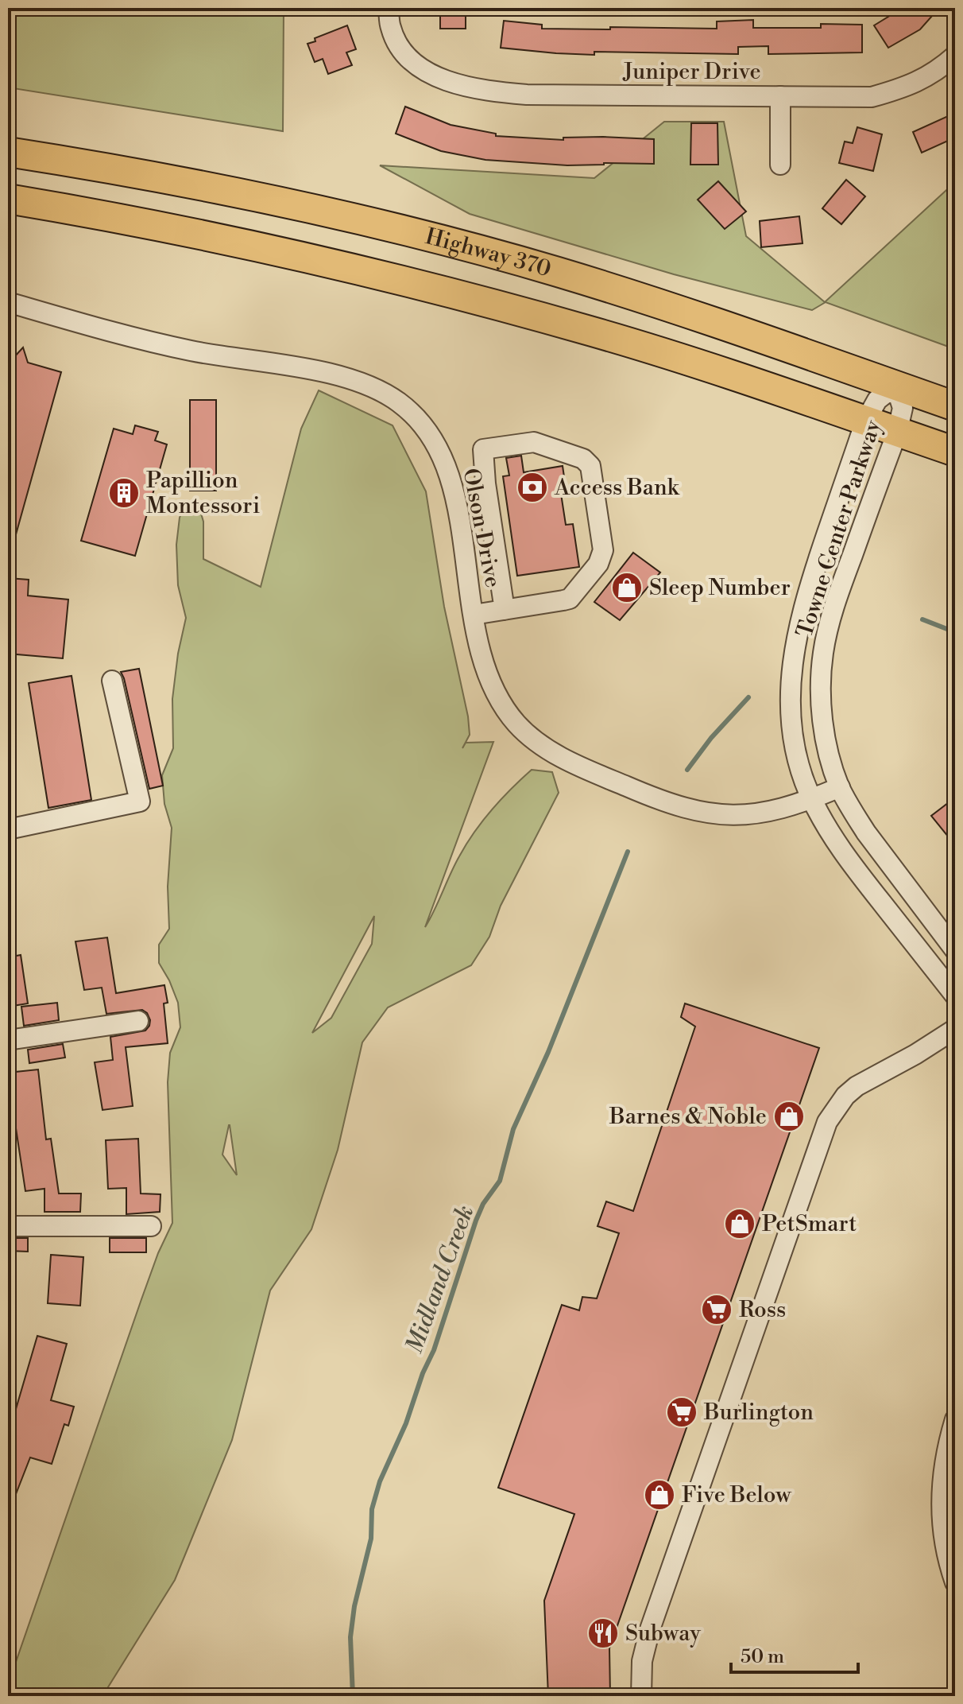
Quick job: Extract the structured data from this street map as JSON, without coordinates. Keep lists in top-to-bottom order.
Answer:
{
  "streets": {
    "highway": ["Highway 370"],
    "street": ["Juniper Drive", "Olson Drive", "Towne Center Parkway"]
  },
  "crossings": [
    ["Highway 370", "Towne Center Parkway"],
    ["Olson Drive", "Towne Center Parkway"]
  ],
  "water": ["Midland Creek"],
  "places": {
    "bank": ["Access Bank"],
    "building": ["Papillion Montessori"],
    "shop": [
      "Sleep Number",
      "Barnes & Noble",
      "PetSmart",
      "Five Below"
    ],
    "supermarket": ["Ross", "Burlington"],
    "restaurant": ["Subway"]
  },
  "scale_bar": "50 m"
}
